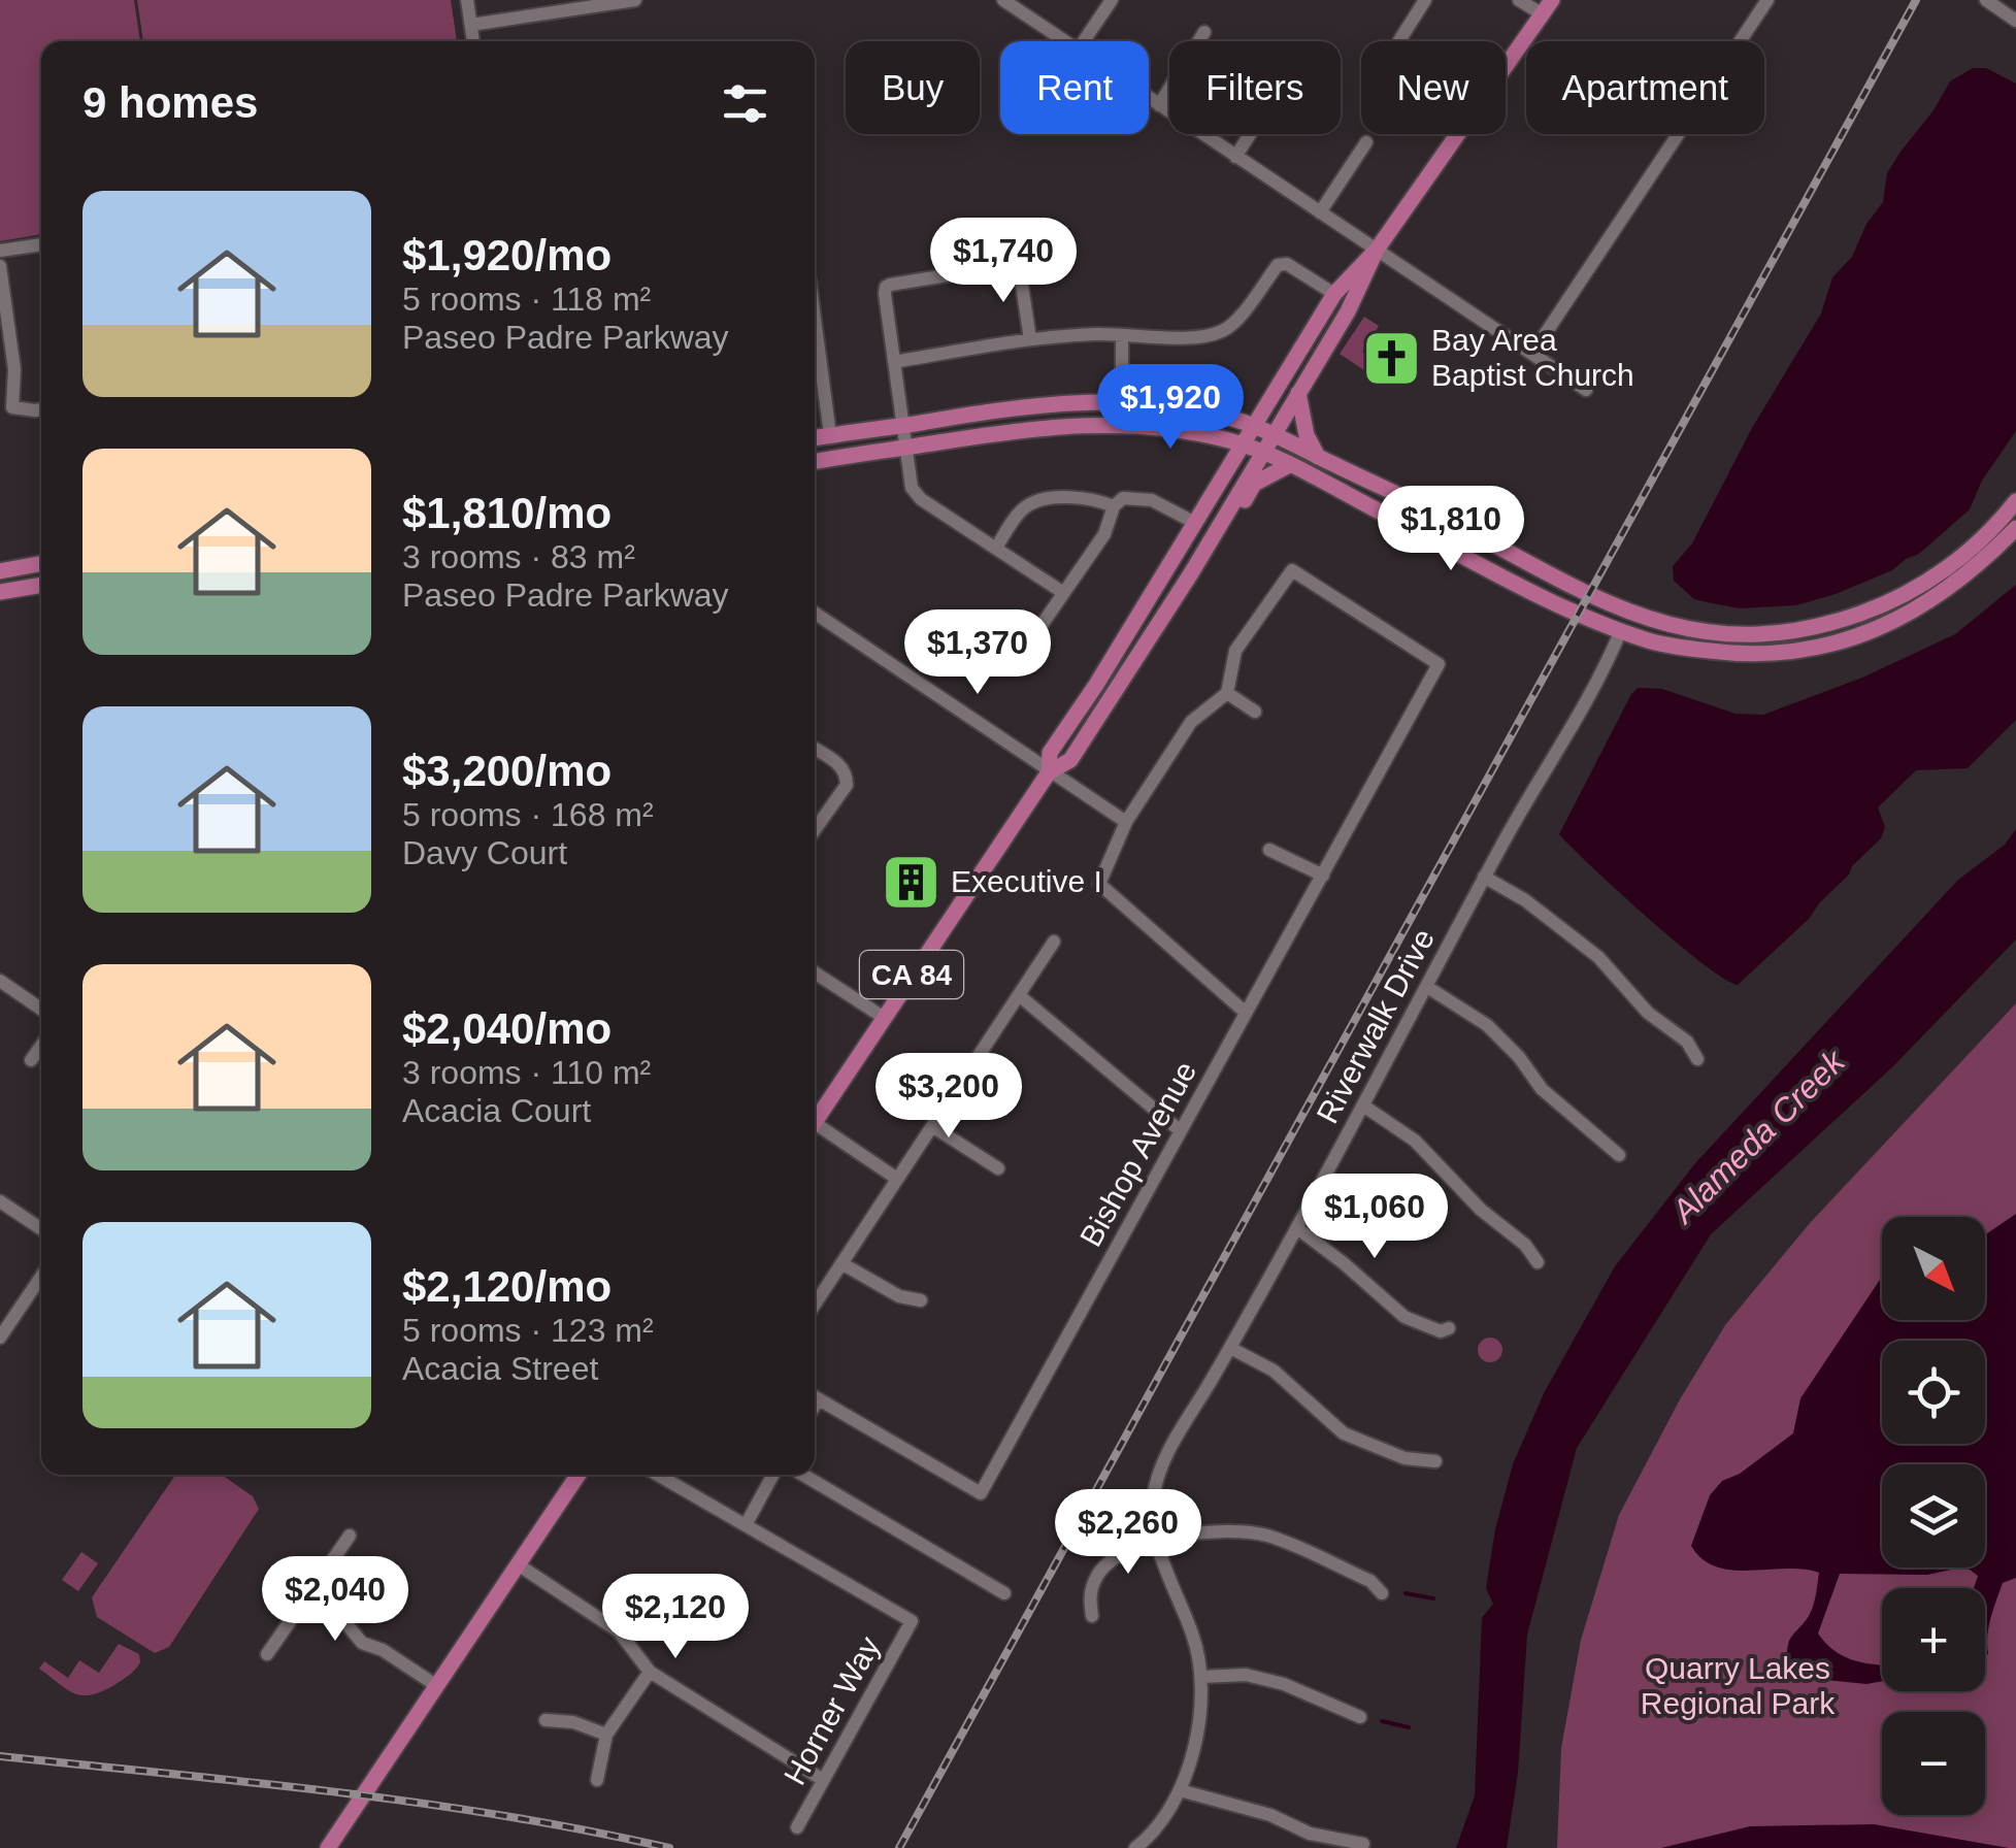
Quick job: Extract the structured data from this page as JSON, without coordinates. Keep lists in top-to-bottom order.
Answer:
{
  "streets": {
    "main road": ["CA 84"],
    "street": ["Riverwalk Drive", "Bishop Avenue", "Horner Way"]
  },
  "water": ["Alameda Creek"],
  "parks": ["Quarry Lakes Regional Park"],
  "places": {
    "church": ["Bay Area Baptist Church"],
    "building": ["Executive I"]
  },
  "north": "bottom right",
  "page": {
    "chip": [
      "Buy",
      "Rent",
      "Filters",
      "New",
      "Apartment"
    ],
    "heading": "9 homes",
    "list": [
      {
        "name": "$1,920/mo",
        "note": "5 rooms · 118 m² · Paseo Padre Parkway"
      },
      {
        "name": "$1,810/mo",
        "note": "3 rooms · 83 m² · Paseo Padre Parkway"
      },
      {
        "name": "$3,200/mo",
        "note": "5 rooms · 168 m² · Davy Court"
      },
      {
        "name": "$2,040/mo",
        "note": "3 rooms · 110 m² · Acacia Court"
      },
      {
        "name": "$2,120/mo",
        "note": "5 rooms · 123 m² · Acacia Street"
      }
    ],
    "price": [
      "$1,740",
      "$1,920",
      "$1,810",
      "$1,370",
      "$3,200",
      "$1,060",
      "$2,260",
      "$2,040",
      "$2,120"
    ],
    "map_buttons": ["+", "−"]
  }
}
